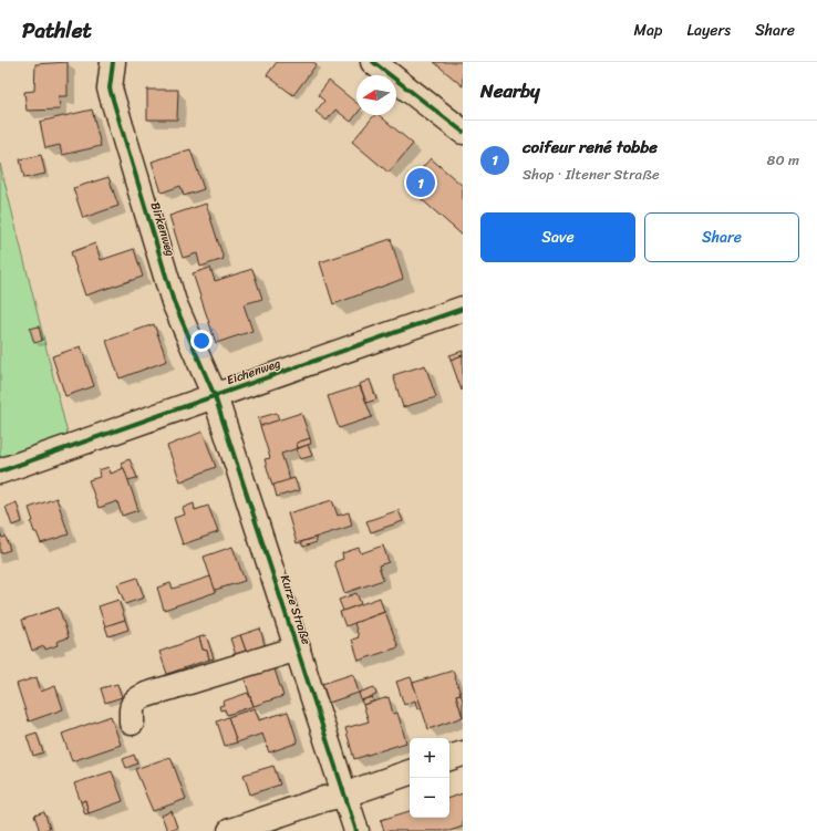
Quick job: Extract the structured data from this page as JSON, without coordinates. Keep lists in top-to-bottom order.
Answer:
{
  "streets": {
    "street": ["Birkenweg", "Eichenweg", "Kurze Straße"]
  },
  "crossings": [
    ["Birkenweg", "Eichenweg"],
    ["Birkenweg", "Kurze Straße"],
    ["Eichenweg", "Kurze Straße"]
  ],
  "north": "left",
  "page": {
    "header": "Pathlet",
    "nav": ["Map", "Layers", "Share"],
    "heading": "Nearby",
    "list": [
      {
        "mark": "1",
        "name": "coifeur rené tobbe",
        "note": "Shop · Iltener Straße",
        "value": "80 m"
      }
    ],
    "pins": "1",
    "buttons": ["Save", "Share"],
    "map_buttons": ["+", "−"]
  }
}
